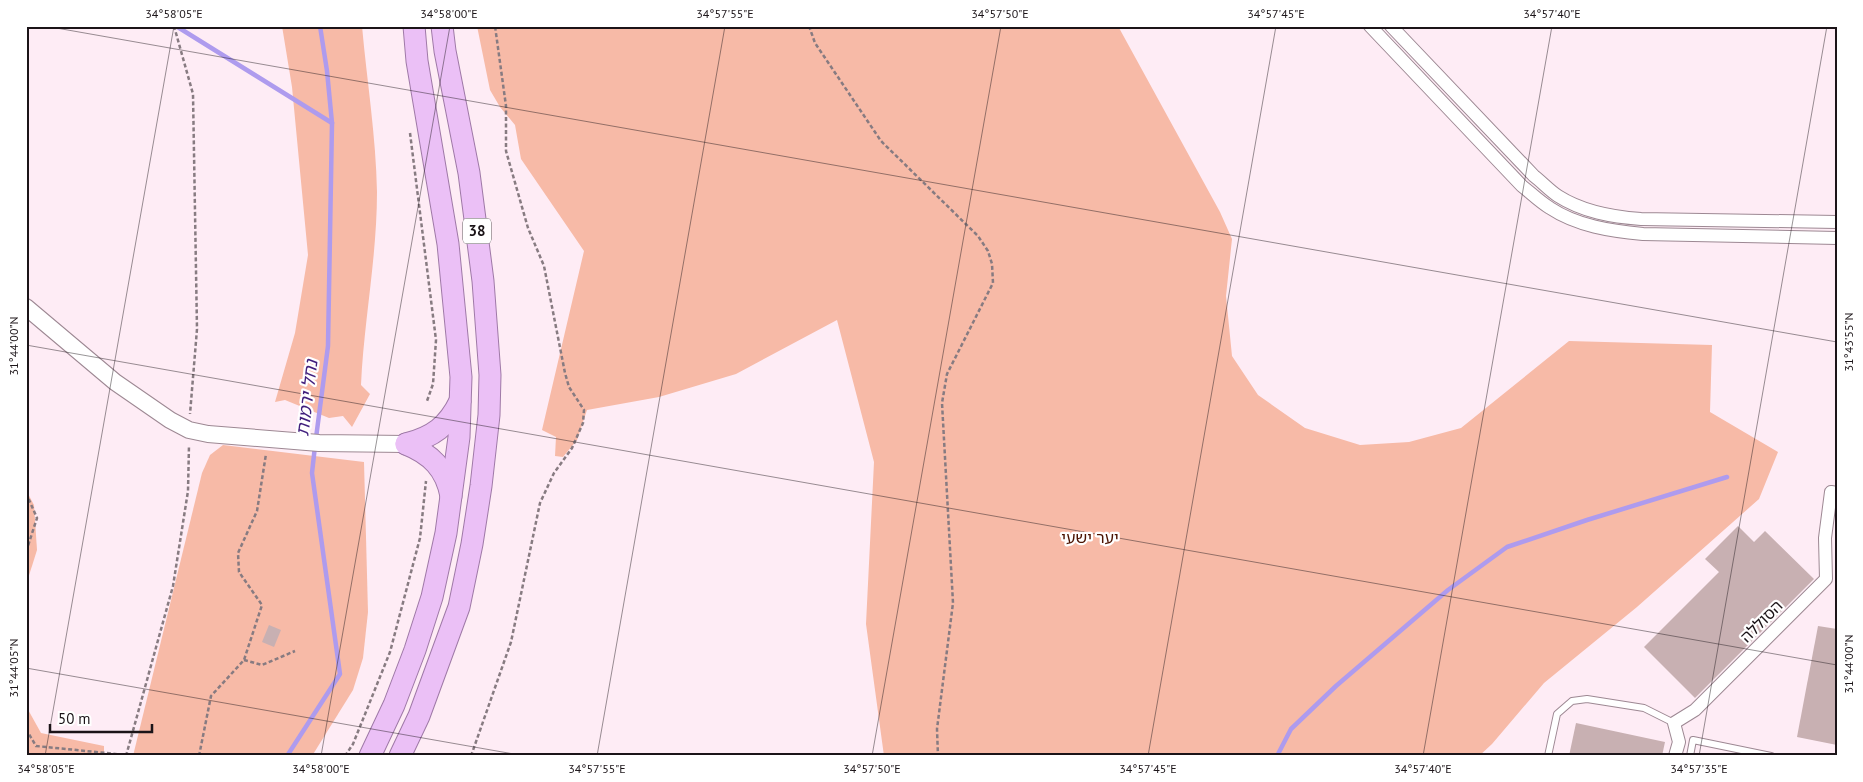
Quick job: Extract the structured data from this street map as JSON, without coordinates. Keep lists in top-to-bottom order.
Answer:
{
  "streets": {
    "highway": ["38"],
    "street": ["הסוללה"]
  },
  "water": ["נחל ירמות"],
  "parks": ["יער ישעי"],
  "scale_bar": "50 m",
  "coordinates": [
    "34°58'05\"E",
    "34°58'00\"E",
    "34°57'55\"E",
    "34°57'50\"E",
    "34°57'45\"E",
    "34°57'40\"E",
    "31°43'55\"N",
    "31°44'00\"N",
    "31°44'05\"N",
    "34°57'35\"E"
  ]
}
